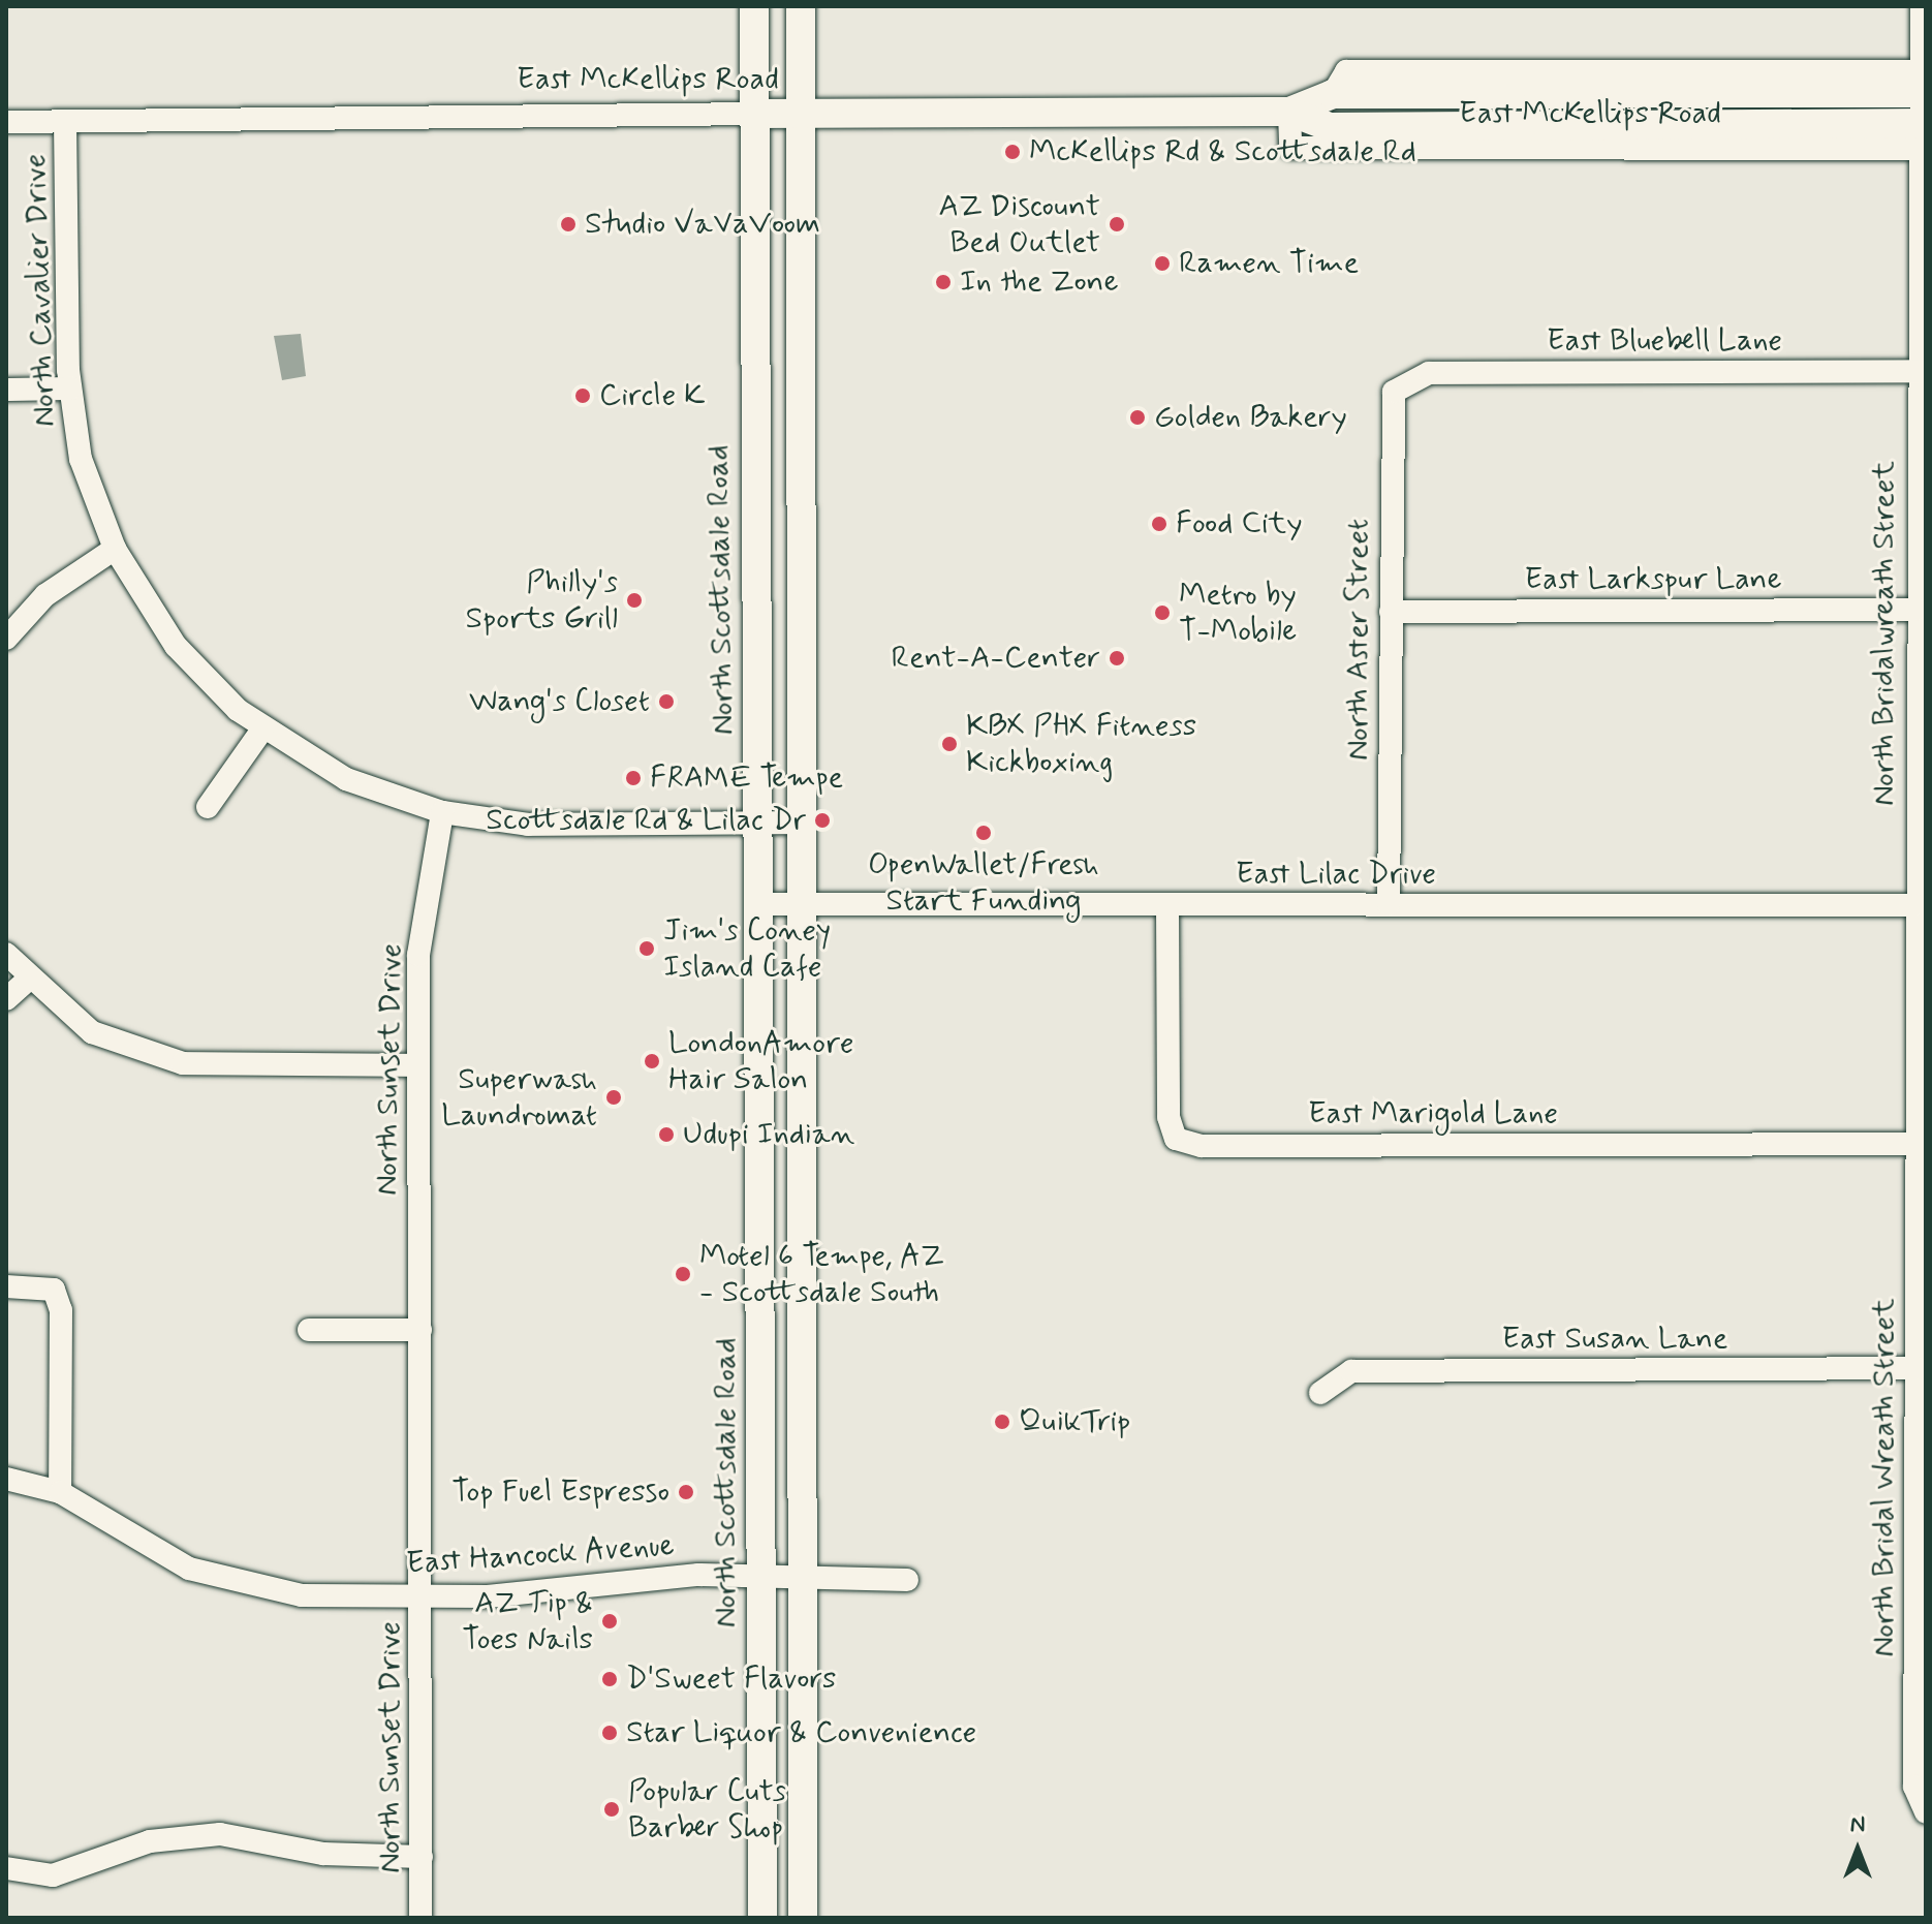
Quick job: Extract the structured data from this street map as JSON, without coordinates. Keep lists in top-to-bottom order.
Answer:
{
  "streets": {
    "main road": ["East McKellips Road", "North Scottsdale Road"],
    "street": [
      "North Cavalier Drive",
      "East Bluebell Lane",
      "East Larkspur Lane",
      "North Bridalwreath Street",
      "North Aster Street",
      "East Lilac Drive",
      "North Sunset Drive",
      "East Marigold Lane",
      "East Susan Lane",
      "North Bridal Wreath Street",
      "East Hancock Avenue"
    ]
  },
  "crossings": [
    ["East McKellips Road", "North Cavalier Drive"],
    ["East McKellips Road", "North Scottsdale Road"],
    ["East McKellips Road", "North Bridalwreath Street"],
    ["North Cavalier Drive", "North Scottsdale Road"],
    ["North Cavalier Drive", "North Sunset Drive"],
    ["East Bluebell Lane", "North Bridalwreath Street"],
    ["East Bluebell Lane", "North Aster Street"],
    ["East Larkspur Lane", "North Bridalwreath Street"],
    ["East Larkspur Lane", "North Aster Street"],
    ["North Scottsdale Road", "East Lilac Drive"],
    ["North Scottsdale Road", "East Hancock Avenue"],
    ["North Bridalwreath Street", "East Lilac Drive"],
    ["North Bridalwreath Street", "East Marigold Lane"],
    ["North Bridalwreath Street", "North Bridal Wreath Street"],
    ["North Aster Street", "East Lilac Drive"],
    ["East Lilac Drive", "East Marigold Lane"],
    ["North Sunset Drive", "East Hancock Avenue"],
    ["East Marigold Lane", "North Bridal Wreath Street"],
    ["East Susan Lane", "North Bridal Wreath Street"]
  ],
  "places": [
    "McKellips Rd & Scottsdale Rd",
    "Studio VaVaVoom",
    "AZ Discount Bed Outlet",
    "Ramen Time",
    "In the Zone",
    "Circle K",
    "Golden Bakery",
    "Food City",
    "Philly's Sports Grill",
    "Metro by T-Mobile",
    "Rent-A-Center",
    "Wang's Closet",
    "KBX PHX Fitness Kickboxing",
    "FRAME Tempe",
    "Scottsdale Rd & Lilac Dr",
    "OpenWallet/Fresh Start Funding",
    "Jim's Coney Island Cafe",
    "LondonAmore Hair Salon",
    "Superwash Laundromat",
    "Udupi Indian",
    "Motel 6 Tempe, AZ - Scottsdale South",
    "QuikTrip",
    "Top Fuel Espresso",
    "AZ Tip & Toes Nails",
    "D'Sweet Flavors",
    "Star Liquor & Convenience",
    "Popular Cuts Barber Shop"
  ],
  "north": "top"
}
